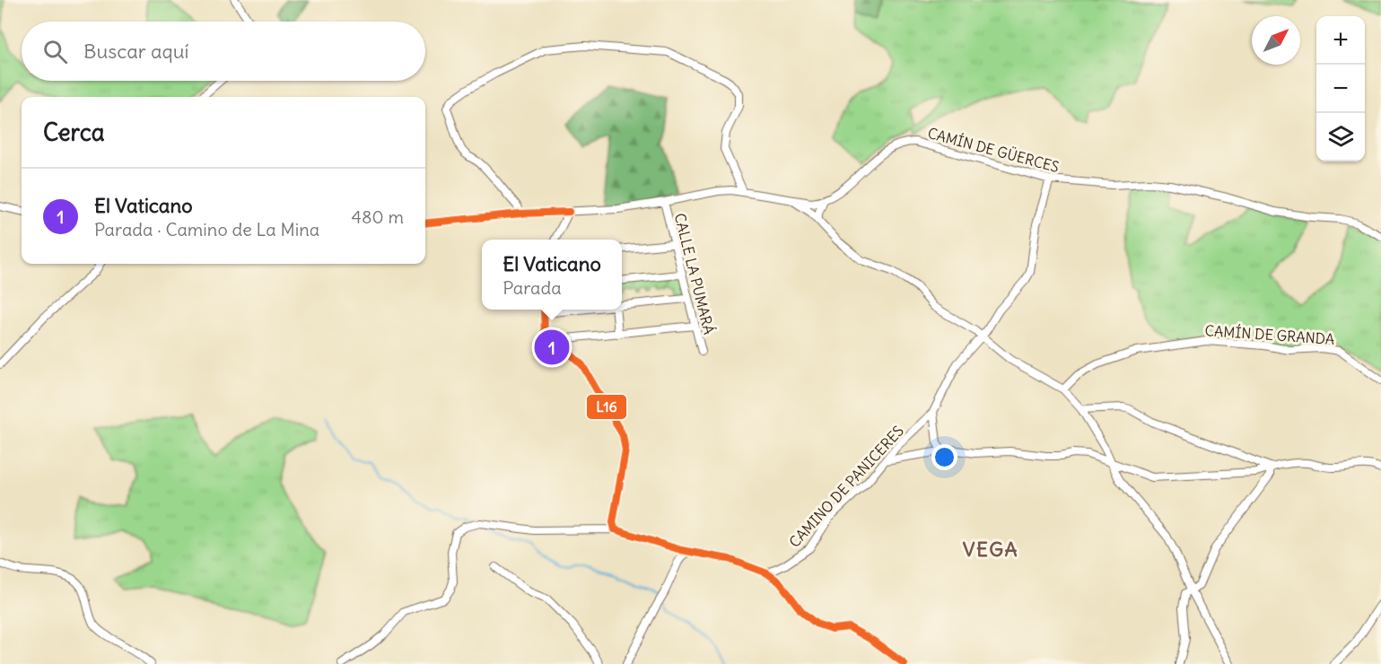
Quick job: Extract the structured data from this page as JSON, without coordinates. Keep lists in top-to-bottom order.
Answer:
{
  "streets": {
    "street": [
      "CAMÍN DE GÜERCES",
      "CALLE LA PUMARÁ",
      "CAMÍN DE GRANDA",
      "CAMINO DE PANICERES"
    ]
  },
  "crossings": [
    ["CAMÍN DE GÜERCES", "CAMINO DE PANICERES"]
  ],
  "districts": ["VEGA"],
  "lines": ["transit line L16"],
  "north": "top right",
  "page": {
    "map_buttons": ["+", "−"],
    "search": "Buscar aquí",
    "heading": "Cerca",
    "list": [
      {
        "mark": "1",
        "name": "El Vaticano",
        "note": "Parada · Camino de La Mina",
        "value": "480 m"
      }
    ],
    "popup": ["El Vaticano", "Parada"],
    "pins": "1"
  }
}
